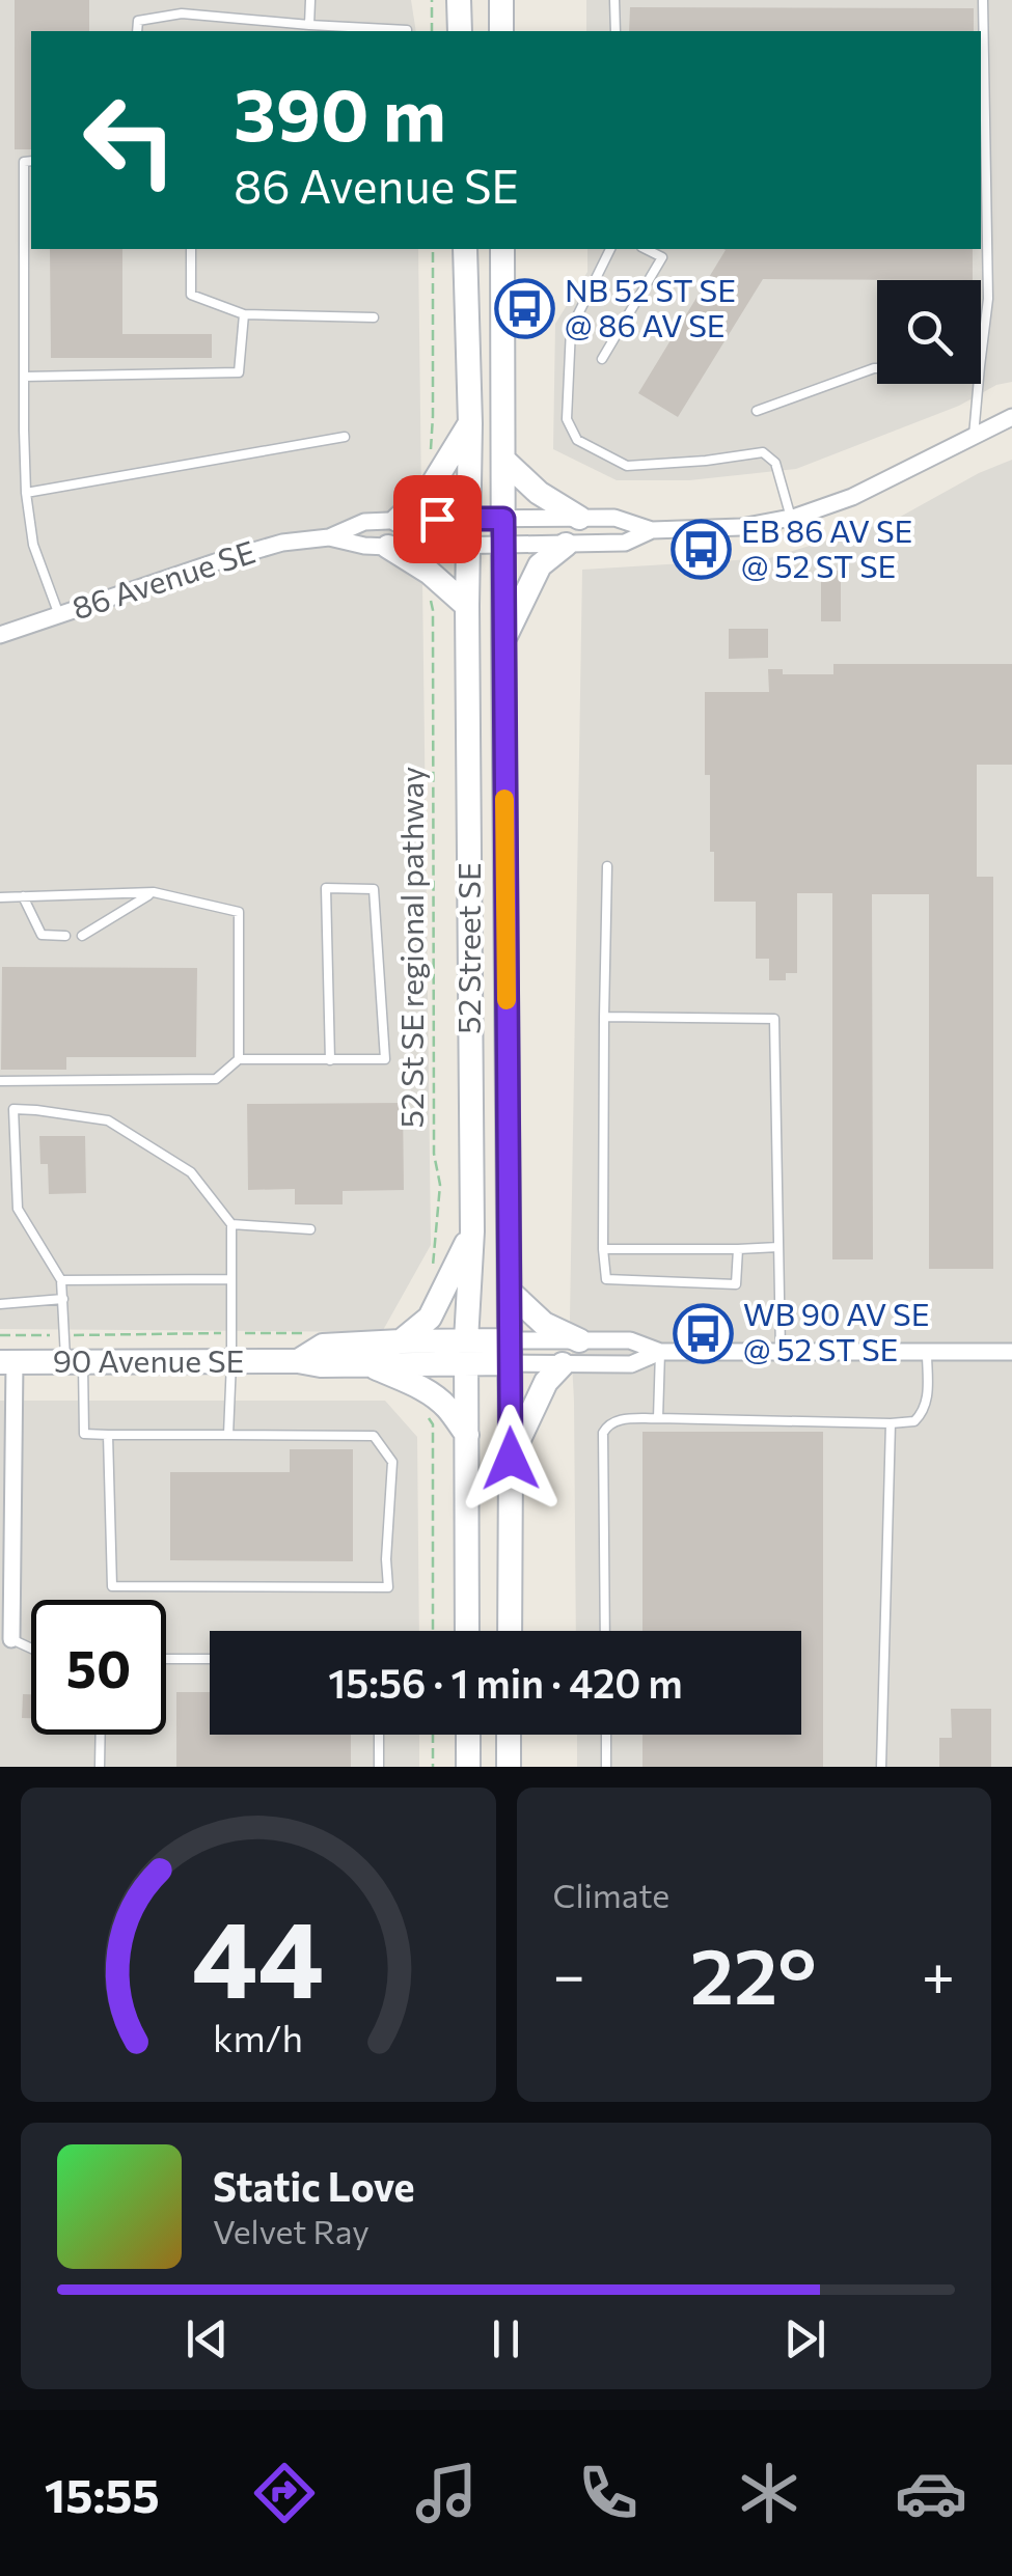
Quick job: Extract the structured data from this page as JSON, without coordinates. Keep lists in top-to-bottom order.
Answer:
{
  "streets": {
    "main road": ["52 Street SE", "90 Avenue SE"],
    "street": ["86 Avenue SE"],
    "path": ["52 St SE regional pathway"]
  },
  "crossings": [
    ["86 Avenue SE", "52 Street SE"],
    ["52 Street SE", "90 Avenue SE"]
  ],
  "places": {
    "bus stop": ["NB 52 ST SE @ 86 AV SE", "EB 86 AV SE @ 52 ST SE", "WB 90 AV SE @ 52 ST SE"]
  },
  "page": {
    "turn": ["390 m", "86 Avenue SE"],
    "limit": "50",
    "trip": "15:56 · 1 min · 420 m",
    "tile": "Climate",
    "heat": ["−", "22°", "+"],
    "song": ["Static Love", "Velvet Ray"],
    "tabs": "15:55",
    "gauge": ["44", "km/h"]
  }
}
